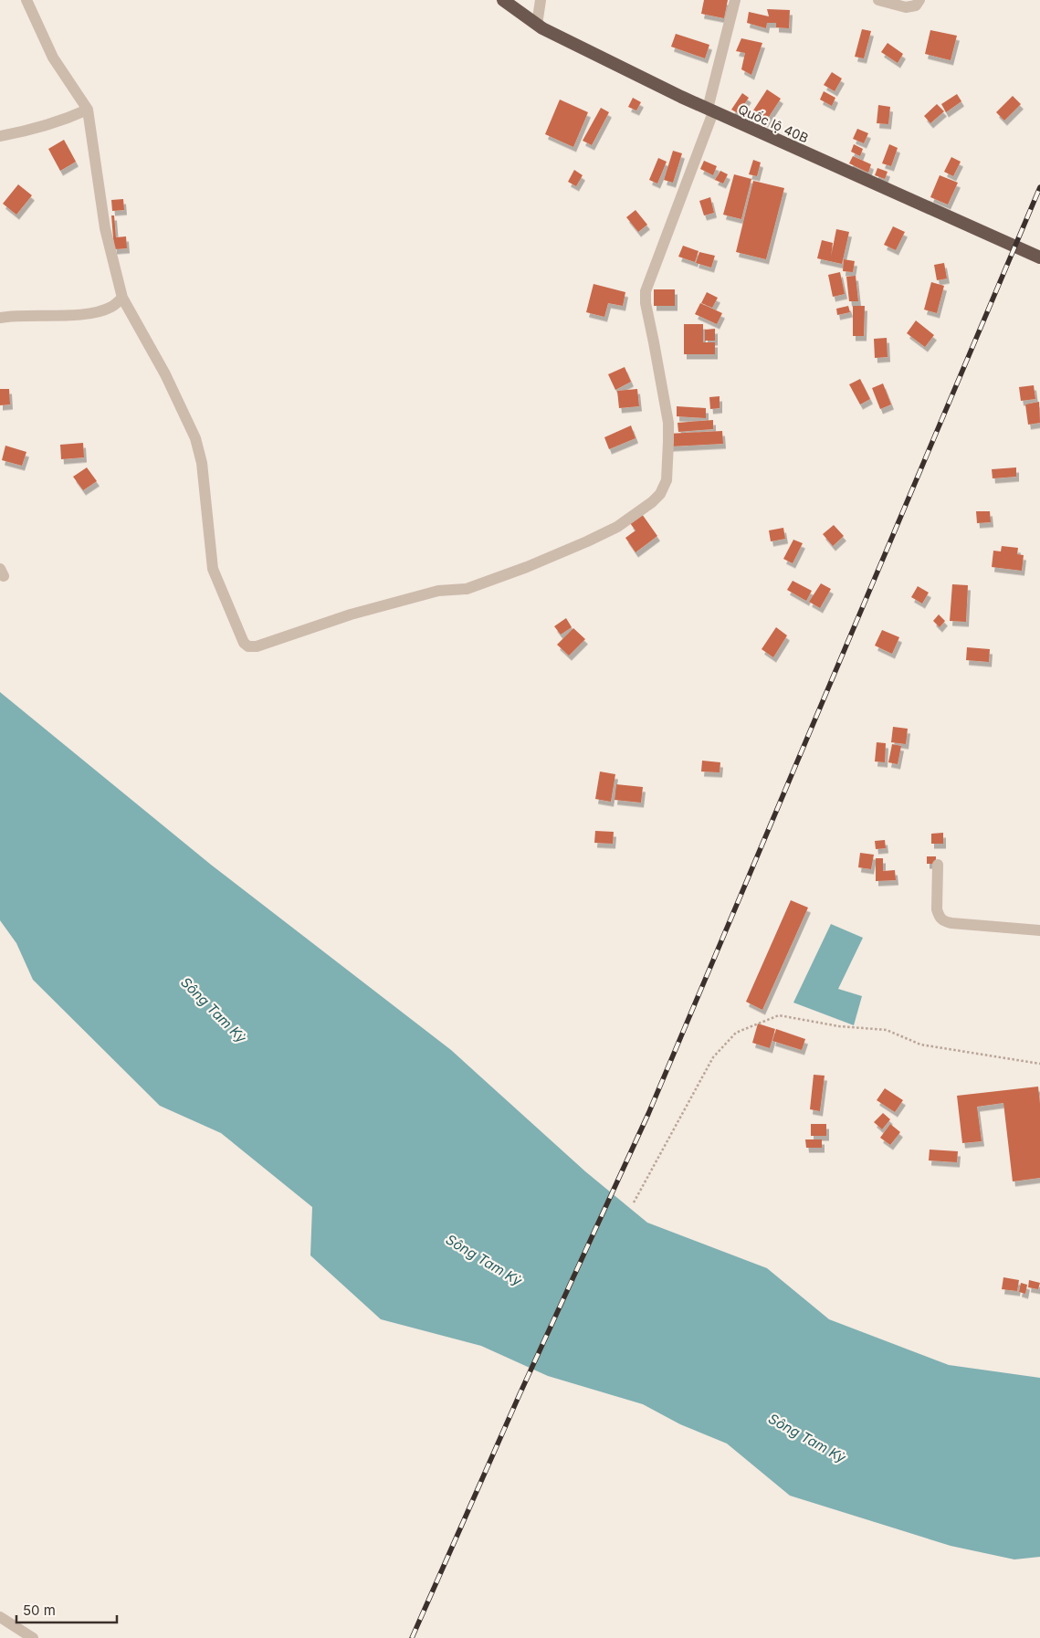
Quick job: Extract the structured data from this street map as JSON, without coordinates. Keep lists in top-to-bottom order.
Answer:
{
  "streets": {
    "highway": ["Quốc lộ 40B"]
  },
  "water": ["Sông Tam Kỳ"],
  "scale_bar": "50 m"
}
